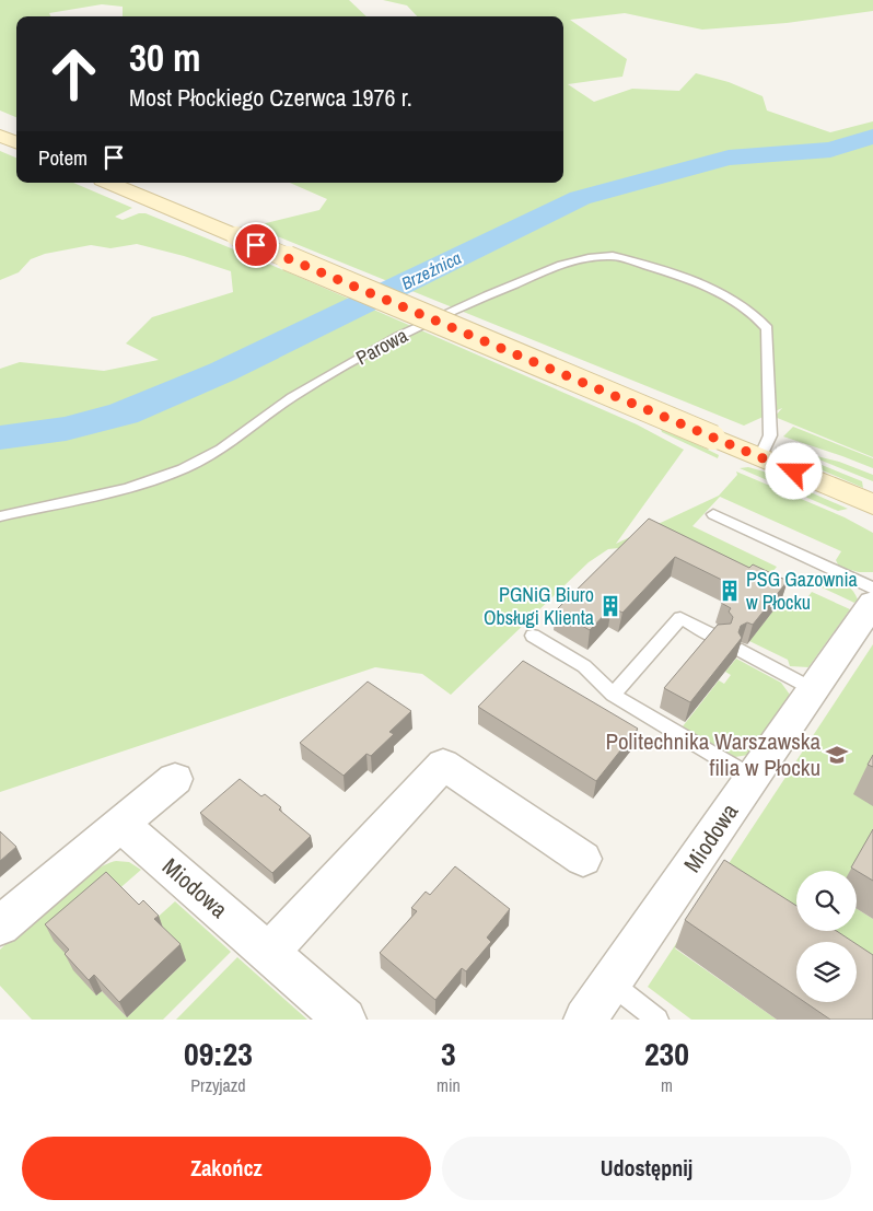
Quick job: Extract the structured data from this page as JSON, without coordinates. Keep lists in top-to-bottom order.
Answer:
{
  "streets": {
    "street": ["Miodowa"],
    "lane": ["Parowa"]
  },
  "water": ["Brzeźnica"],
  "places": {
    "building": ["PSG Gazownia w Płocku", "PGNiG Biuro Obsługi Klienta"],
    "school or university": ["Politechnika Warszawska filia w Płocku"]
  },
  "page": {
    "turn": ["30 m", "Most Płockiego Czerwca 1976 r."],
    "then": "Potem",
    "eta": [
      "09:23",
      "Przyjazd",
      "3",
      "min",
      "230",
      "m"
    ],
    "buttons": ["Zakończ", "Udostępnij"]
  }
}
